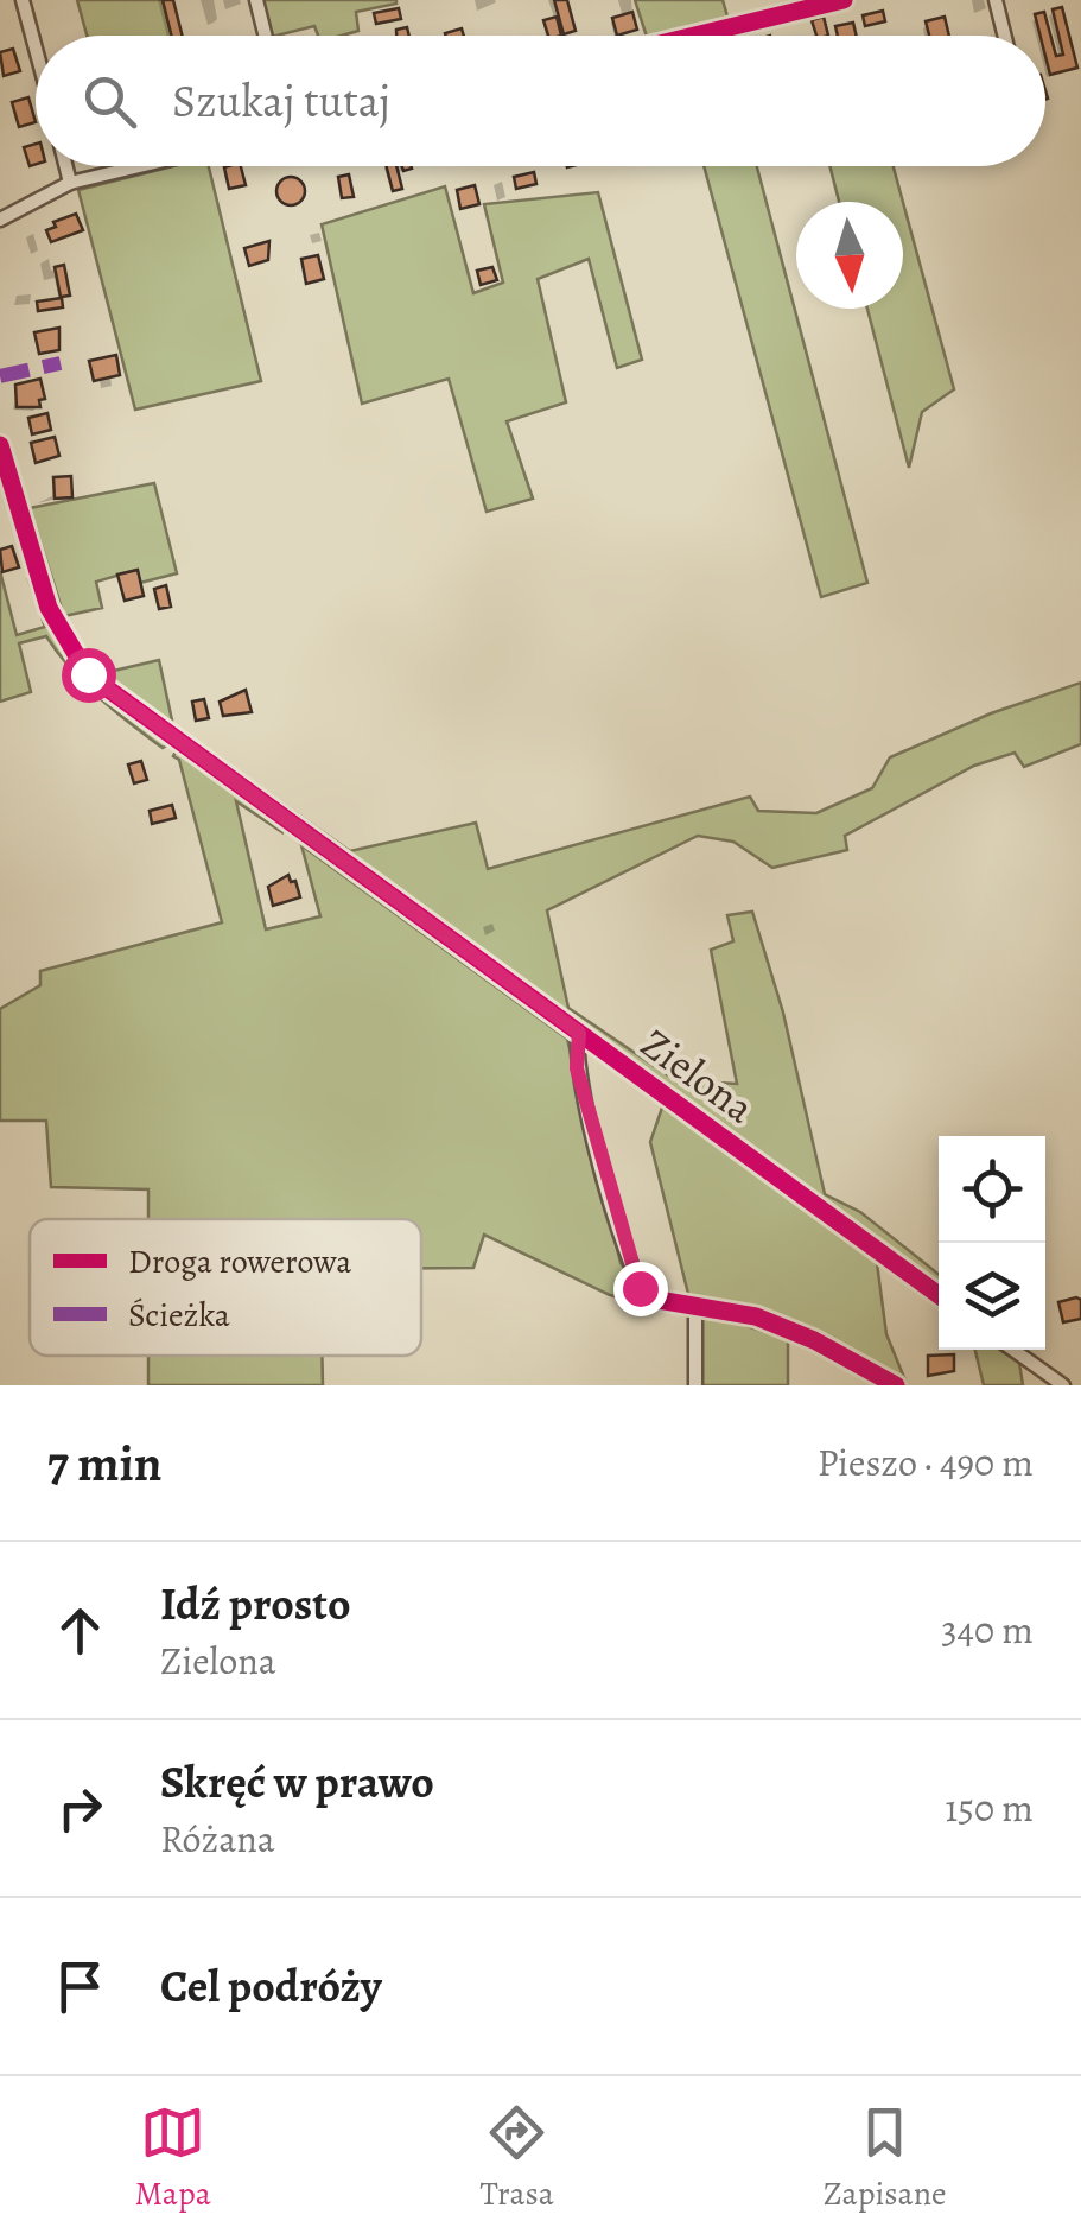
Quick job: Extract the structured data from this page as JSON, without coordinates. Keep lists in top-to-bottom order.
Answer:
{
  "streets": {
    "street": ["Zielona"]
  },
  "legend": ["Droga rowerowa", "Ścieżka"],
  "north": "bottom",
  "page": {
    "search": "Szukaj tutaj",
    "heading": ["7 min", "Pieszo · 490 m"],
    "list": [
      ["Idź prosto", "Zielona", "340 m"],
      ["Skręć w prawo", "Różana", "150 m"],
      "Cel podróży"
    ],
    "nav": ["Mapa", "Trasa", "Zapisane"]
  }
}
